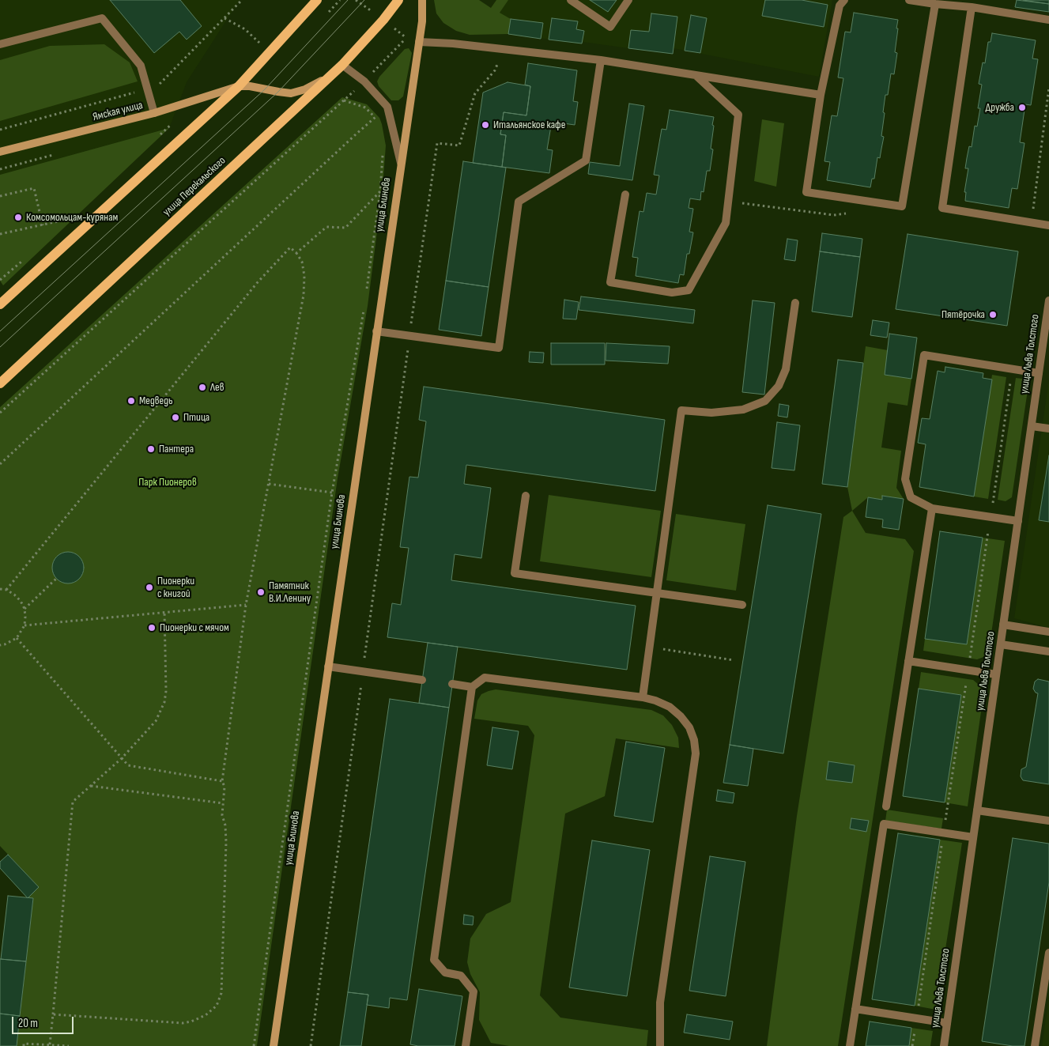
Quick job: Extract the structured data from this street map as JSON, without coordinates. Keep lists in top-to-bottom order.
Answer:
{
  "streets": {
    "main road": ["улица Перекальского"],
    "street": ["Ямская улица", "улица Блинова", "улица Льва Толстого"]
  },
  "parks": ["Парк Пионеров"],
  "places": [
    "Дружба",
    "Итальянское кафе",
    "Комсомольцам-курянам",
    "Пятёрочка",
    "Лев",
    "Медведь",
    "Птица",
    "Пантера",
    "Пионерки с книгой",
    "Памятник В.И.Ленину",
    "Пионерки с мячом"
  ],
  "scale_bar": "20 m"
}
